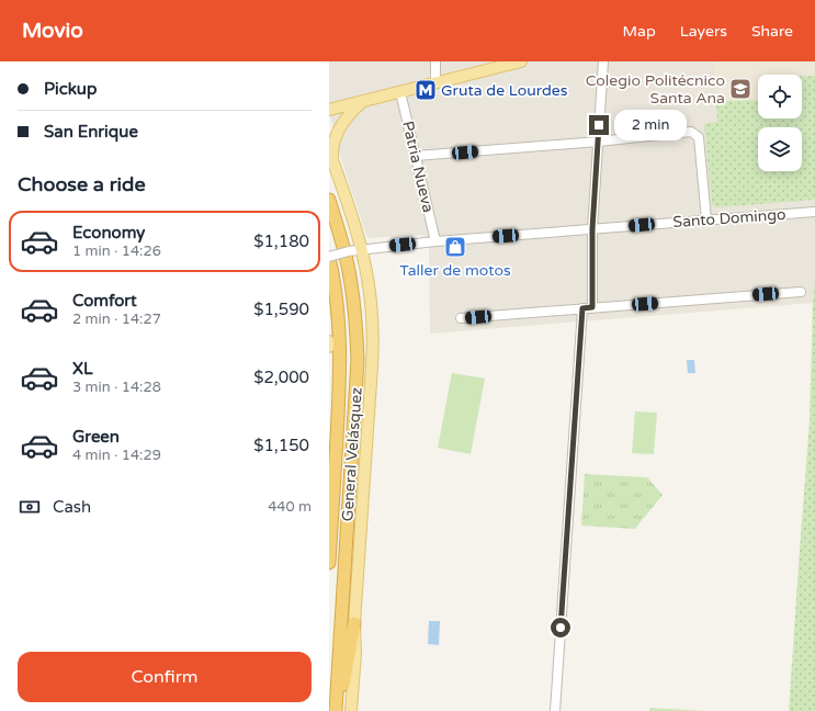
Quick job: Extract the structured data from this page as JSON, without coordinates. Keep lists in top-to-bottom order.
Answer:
{
  "streets": {
    "highway": ["General Velásquez"],
    "street": ["Patria Nueva", "Santo Domingo"]
  },
  "crossings": [
    ["Patria Nueva", "Santo Domingo"],
    ["Santo Domingo", "General Velásquez"]
  ],
  "places": {
    "school or university": ["Colegio Politécnico Santa Ana"],
    "metro station": ["Gruta de Lourdes"],
    "shop": ["Taller de motos"]
  },
  "page": {
    "header": "Movio",
    "nav": ["Map", "Layers", "Share"],
    "banner": ["Pickup", "San Enrique"],
    "bubble": "2 min",
    "heading": "Choose a ride",
    "list": [
      {
        "name": "Economy",
        "note": "1 min · 14:26",
        "value": "$1,180"
      },
      {
        "name": "Comfort",
        "note": "2 min · 14:27",
        "value": "$1,590"
      },
      {
        "name": "XL",
        "note": "3 min · 14:28",
        "value": "$2,000"
      },
      {
        "name": "Green",
        "note": "4 min · 14:29",
        "value": "$1,150"
      }
    ],
    "pay": ["Cash", "440 m"],
    "buttons": "Confirm"
  }
}
